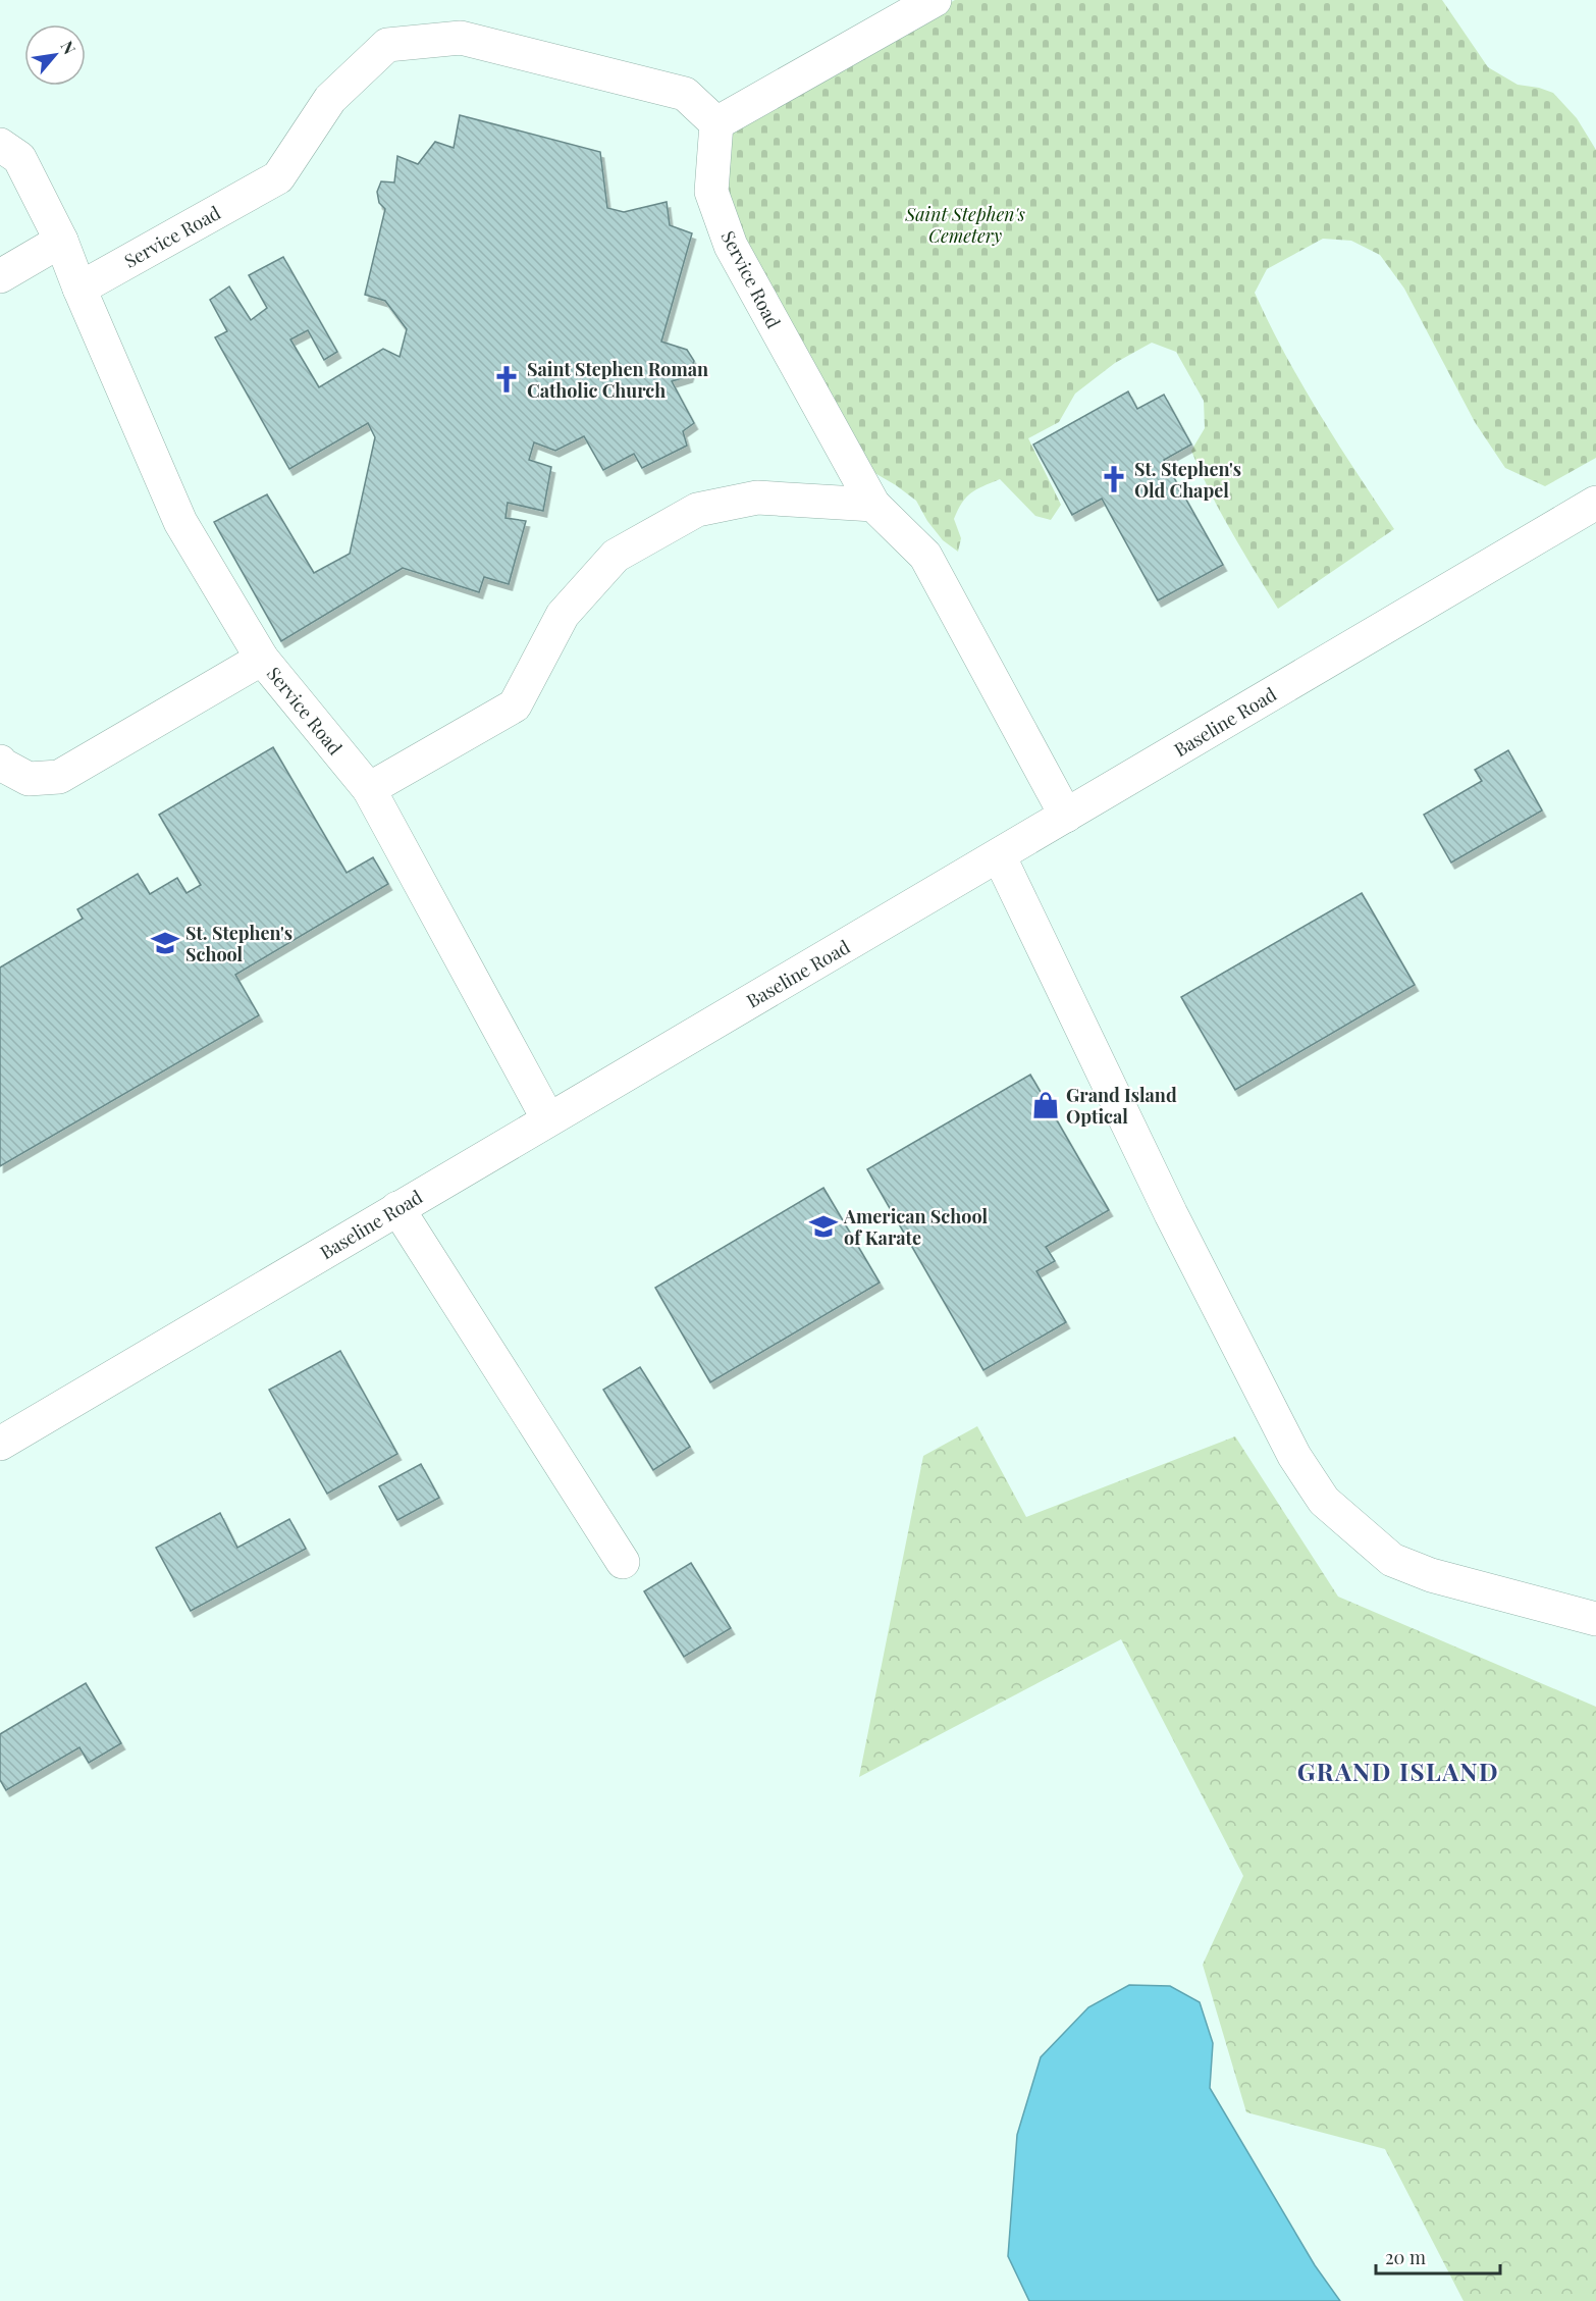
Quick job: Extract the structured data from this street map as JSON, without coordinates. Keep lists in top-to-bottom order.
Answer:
{
  "streets": {
    "street": ["Service Road", "Baseline Road"]
  },
  "crossings": [
    ["Service Road", "Baseline Road"]
  ],
  "districts": ["GRAND ISLAND"],
  "parks": ["Saint Stephen's Cemetery"],
  "places": {
    "church": ["Saint Stephen Roman Catholic Church", "St. Stephen's Old Chapel"],
    "school or university": ["St. Stephen's School", "American School of Karate"],
    "shop": ["Grand Island Optical"]
  },
  "scale_bar": "20 m",
  "north": "top right"
}
